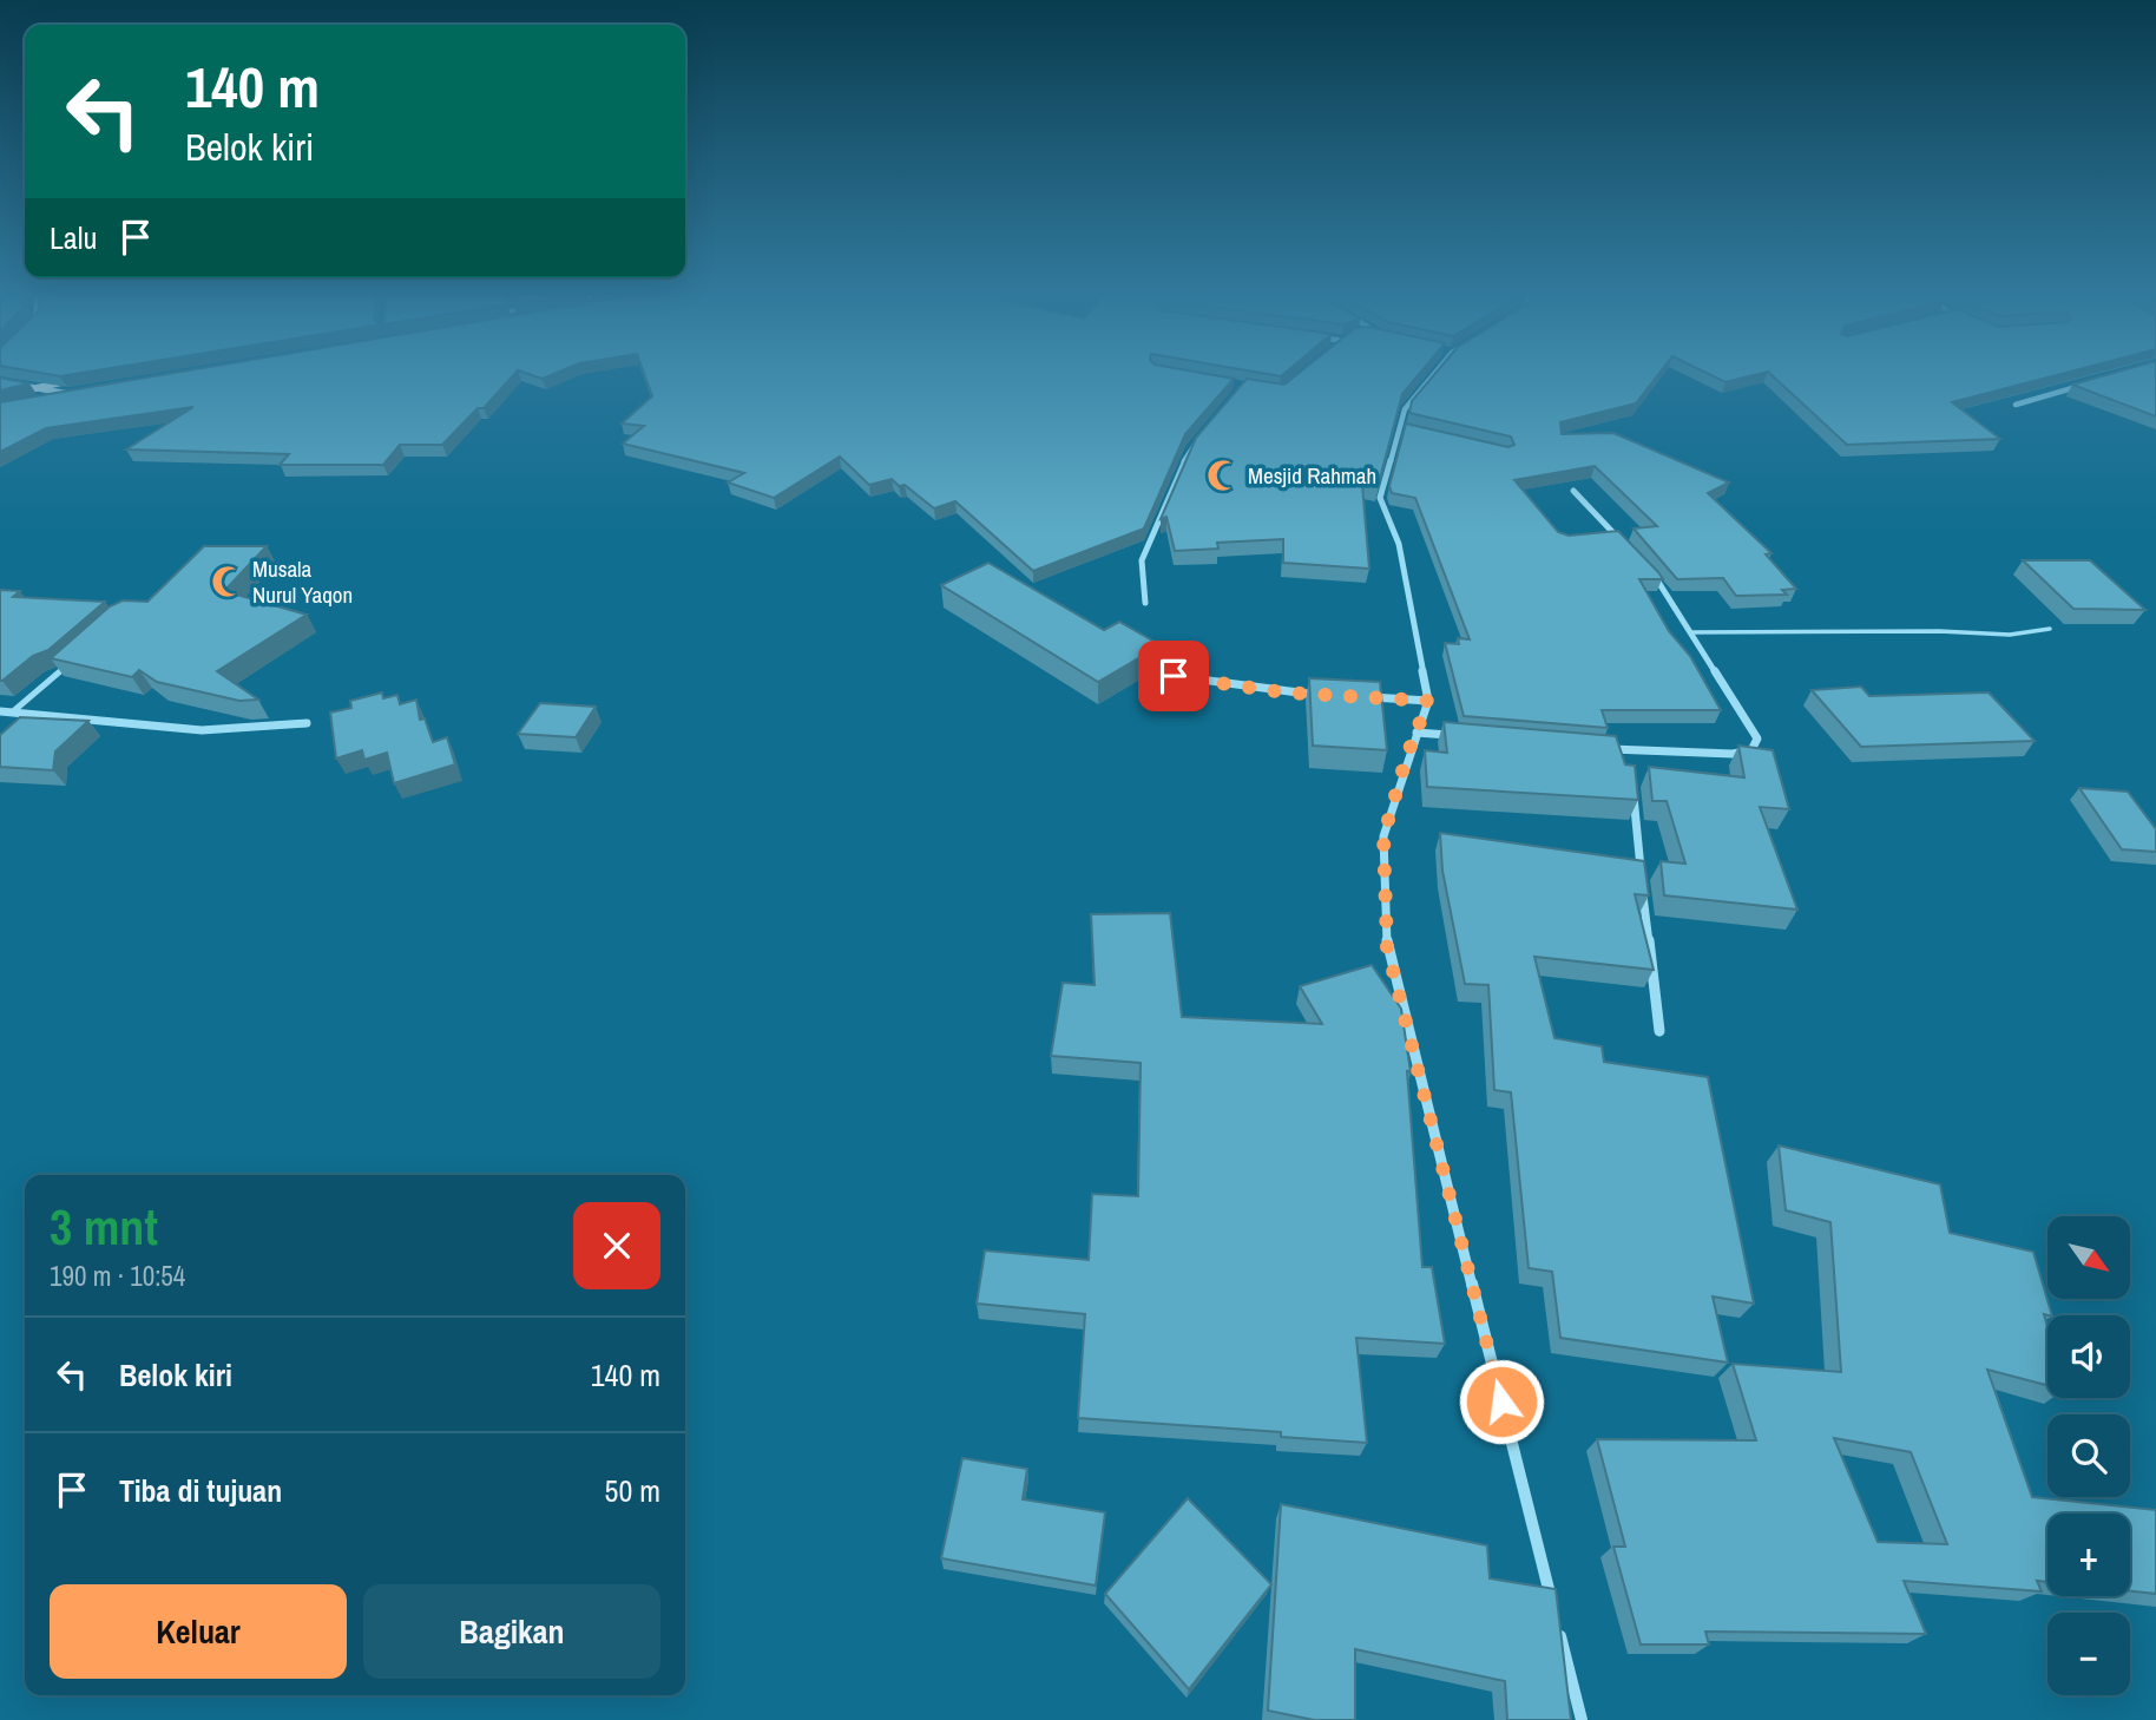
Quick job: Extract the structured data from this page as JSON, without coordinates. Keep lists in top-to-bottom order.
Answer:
{
  "places": {
    "mosque": ["Mesjid Rahmah", "Musala Nurul Yaqon"]
  },
  "north": "bottom right",
  "page": {
    "turn": ["140 m", "Belok kiri"],
    "then": "Lalu",
    "heading": ["3 mnt", "190 m · 10:54"],
    "map_buttons": ["+", "−"],
    "list": [
      {
        "name": "Belok kiri",
        "value": "140 m"
      },
      {
        "name": "Tiba di tujuan",
        "value": "50 m"
      }
    ],
    "buttons": ["Keluar", "Bagikan"]
  }
}
